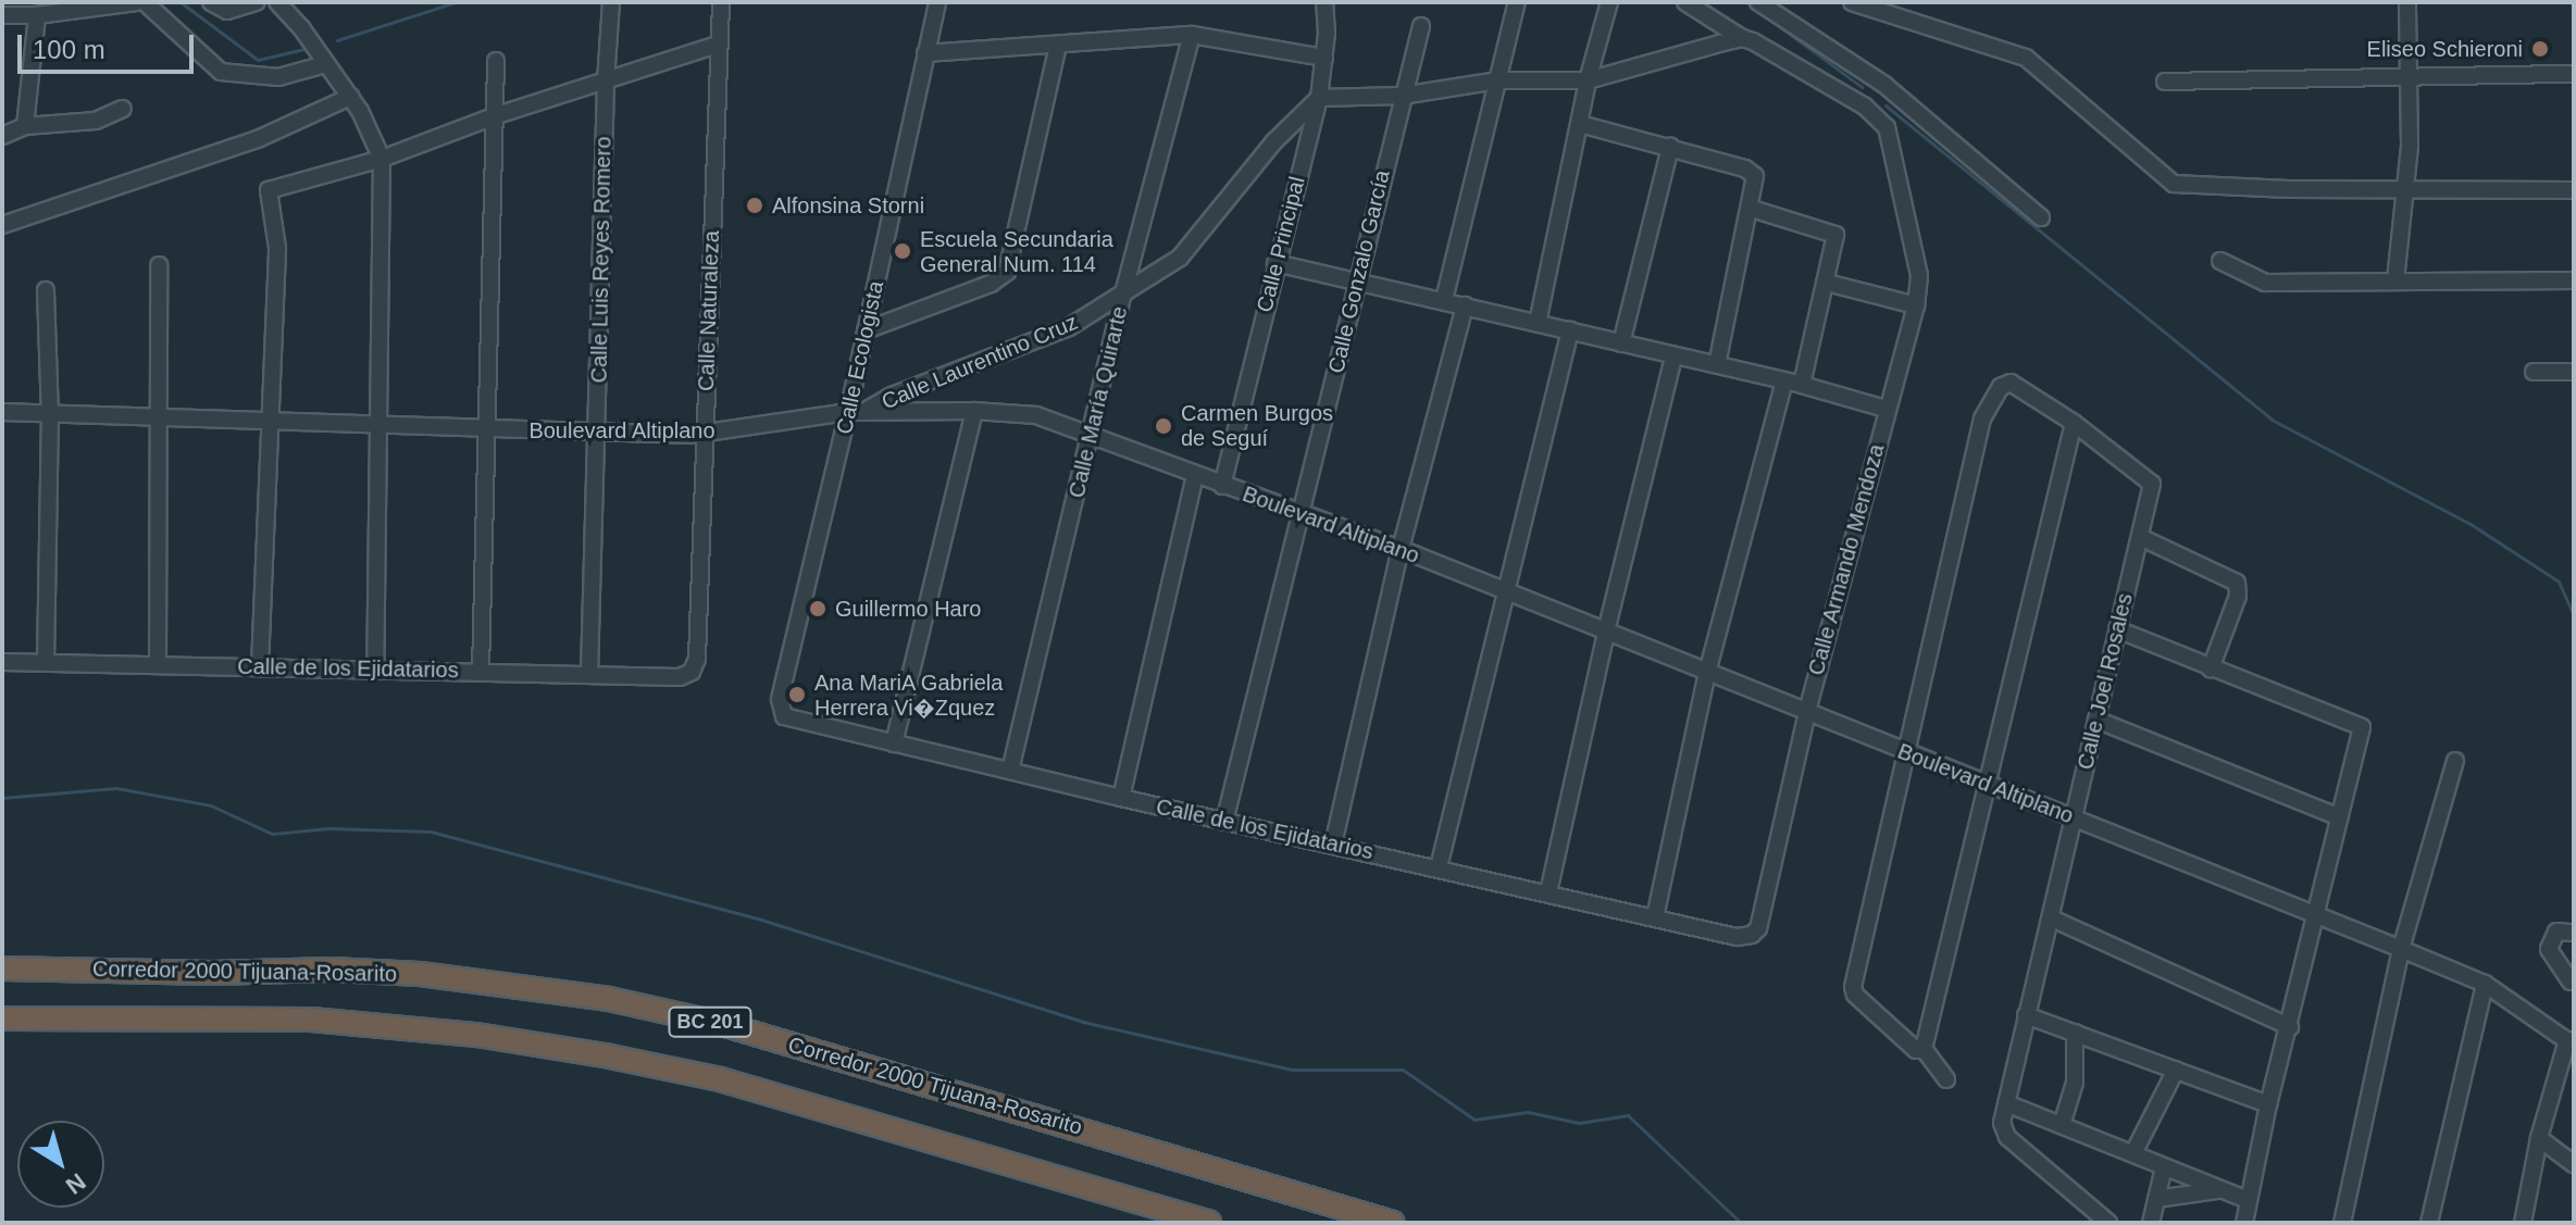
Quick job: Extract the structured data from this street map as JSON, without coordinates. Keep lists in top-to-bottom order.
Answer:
{
  "streets": {
    "highway": ["Corredor 2000 Tijuana-Rosarito", "BC 201"],
    "street": [
      "Calle Principal",
      "Calle Luis Reyes Romero",
      "Calle Gonzalo García",
      "Calle Naturaleza",
      "Calle Ecologista",
      "Calle Laurentino Cruz",
      "Calle María Quirarte",
      "Boulevard Altiplano",
      "Calle Armando Mendoza",
      "Calle de los Ejidatarios",
      "Calle Joel Rosales"
    ]
  },
  "crossings": [
    ["Calle Principal", "Calle Laurentino Cruz"],
    ["Calle Principal", "Boulevard Altiplano"],
    ["Calle Luis Reyes Romero", "Boulevard Altiplano"],
    ["Calle Luis Reyes Romero", "Calle de los Ejidatarios"],
    ["Calle Gonzalo García", "Boulevard Altiplano"],
    ["Calle Gonzalo García", "Calle de los Ejidatarios"],
    ["Calle Naturaleza", "Boulevard Altiplano"],
    ["Calle Naturaleza", "Calle de los Ejidatarios"],
    ["Calle Ecologista", "Calle Laurentino Cruz"],
    ["Calle Ecologista", "Boulevard Altiplano"],
    ["Calle Ecologista", "Calle de los Ejidatarios"],
    ["Calle Laurentino Cruz", "Calle María Quirarte"],
    ["Calle Laurentino Cruz", "Boulevard Altiplano"],
    ["Calle María Quirarte", "Boulevard Altiplano"],
    ["Calle María Quirarte", "Calle de los Ejidatarios"],
    ["Boulevard Altiplano", "Calle Armando Mendoza"],
    ["Boulevard Altiplano", "Calle Joel Rosales"],
    ["Calle Armando Mendoza", "Calle de los Ejidatarios"]
  ],
  "places": [
    "Eliseo Schieroni",
    "Alfonsina Storni",
    "Escuela Secundaria General Num. 114",
    "Carmen Burgos de Seguí",
    "Guillermo Haro",
    "Ana MariA Gabriela Herrera Vi�Zquez"
  ],
  "scale_bar": "100 m",
  "north": "bottom right"
}
